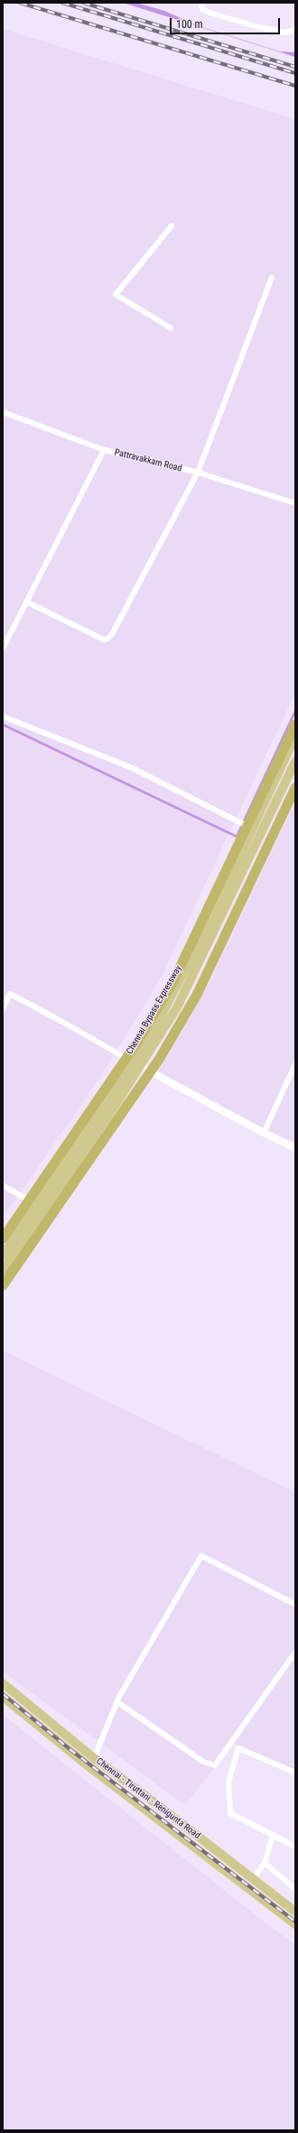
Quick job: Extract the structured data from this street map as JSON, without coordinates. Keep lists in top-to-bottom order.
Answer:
{
  "streets": {
    "highway": ["Chennai Bypass Expressway"],
    "main road": ["Chennai - Tiruttani - Renigunta Road"],
    "street": ["Pattravakkam Road"]
  },
  "scale_bar": "100 m"
}
